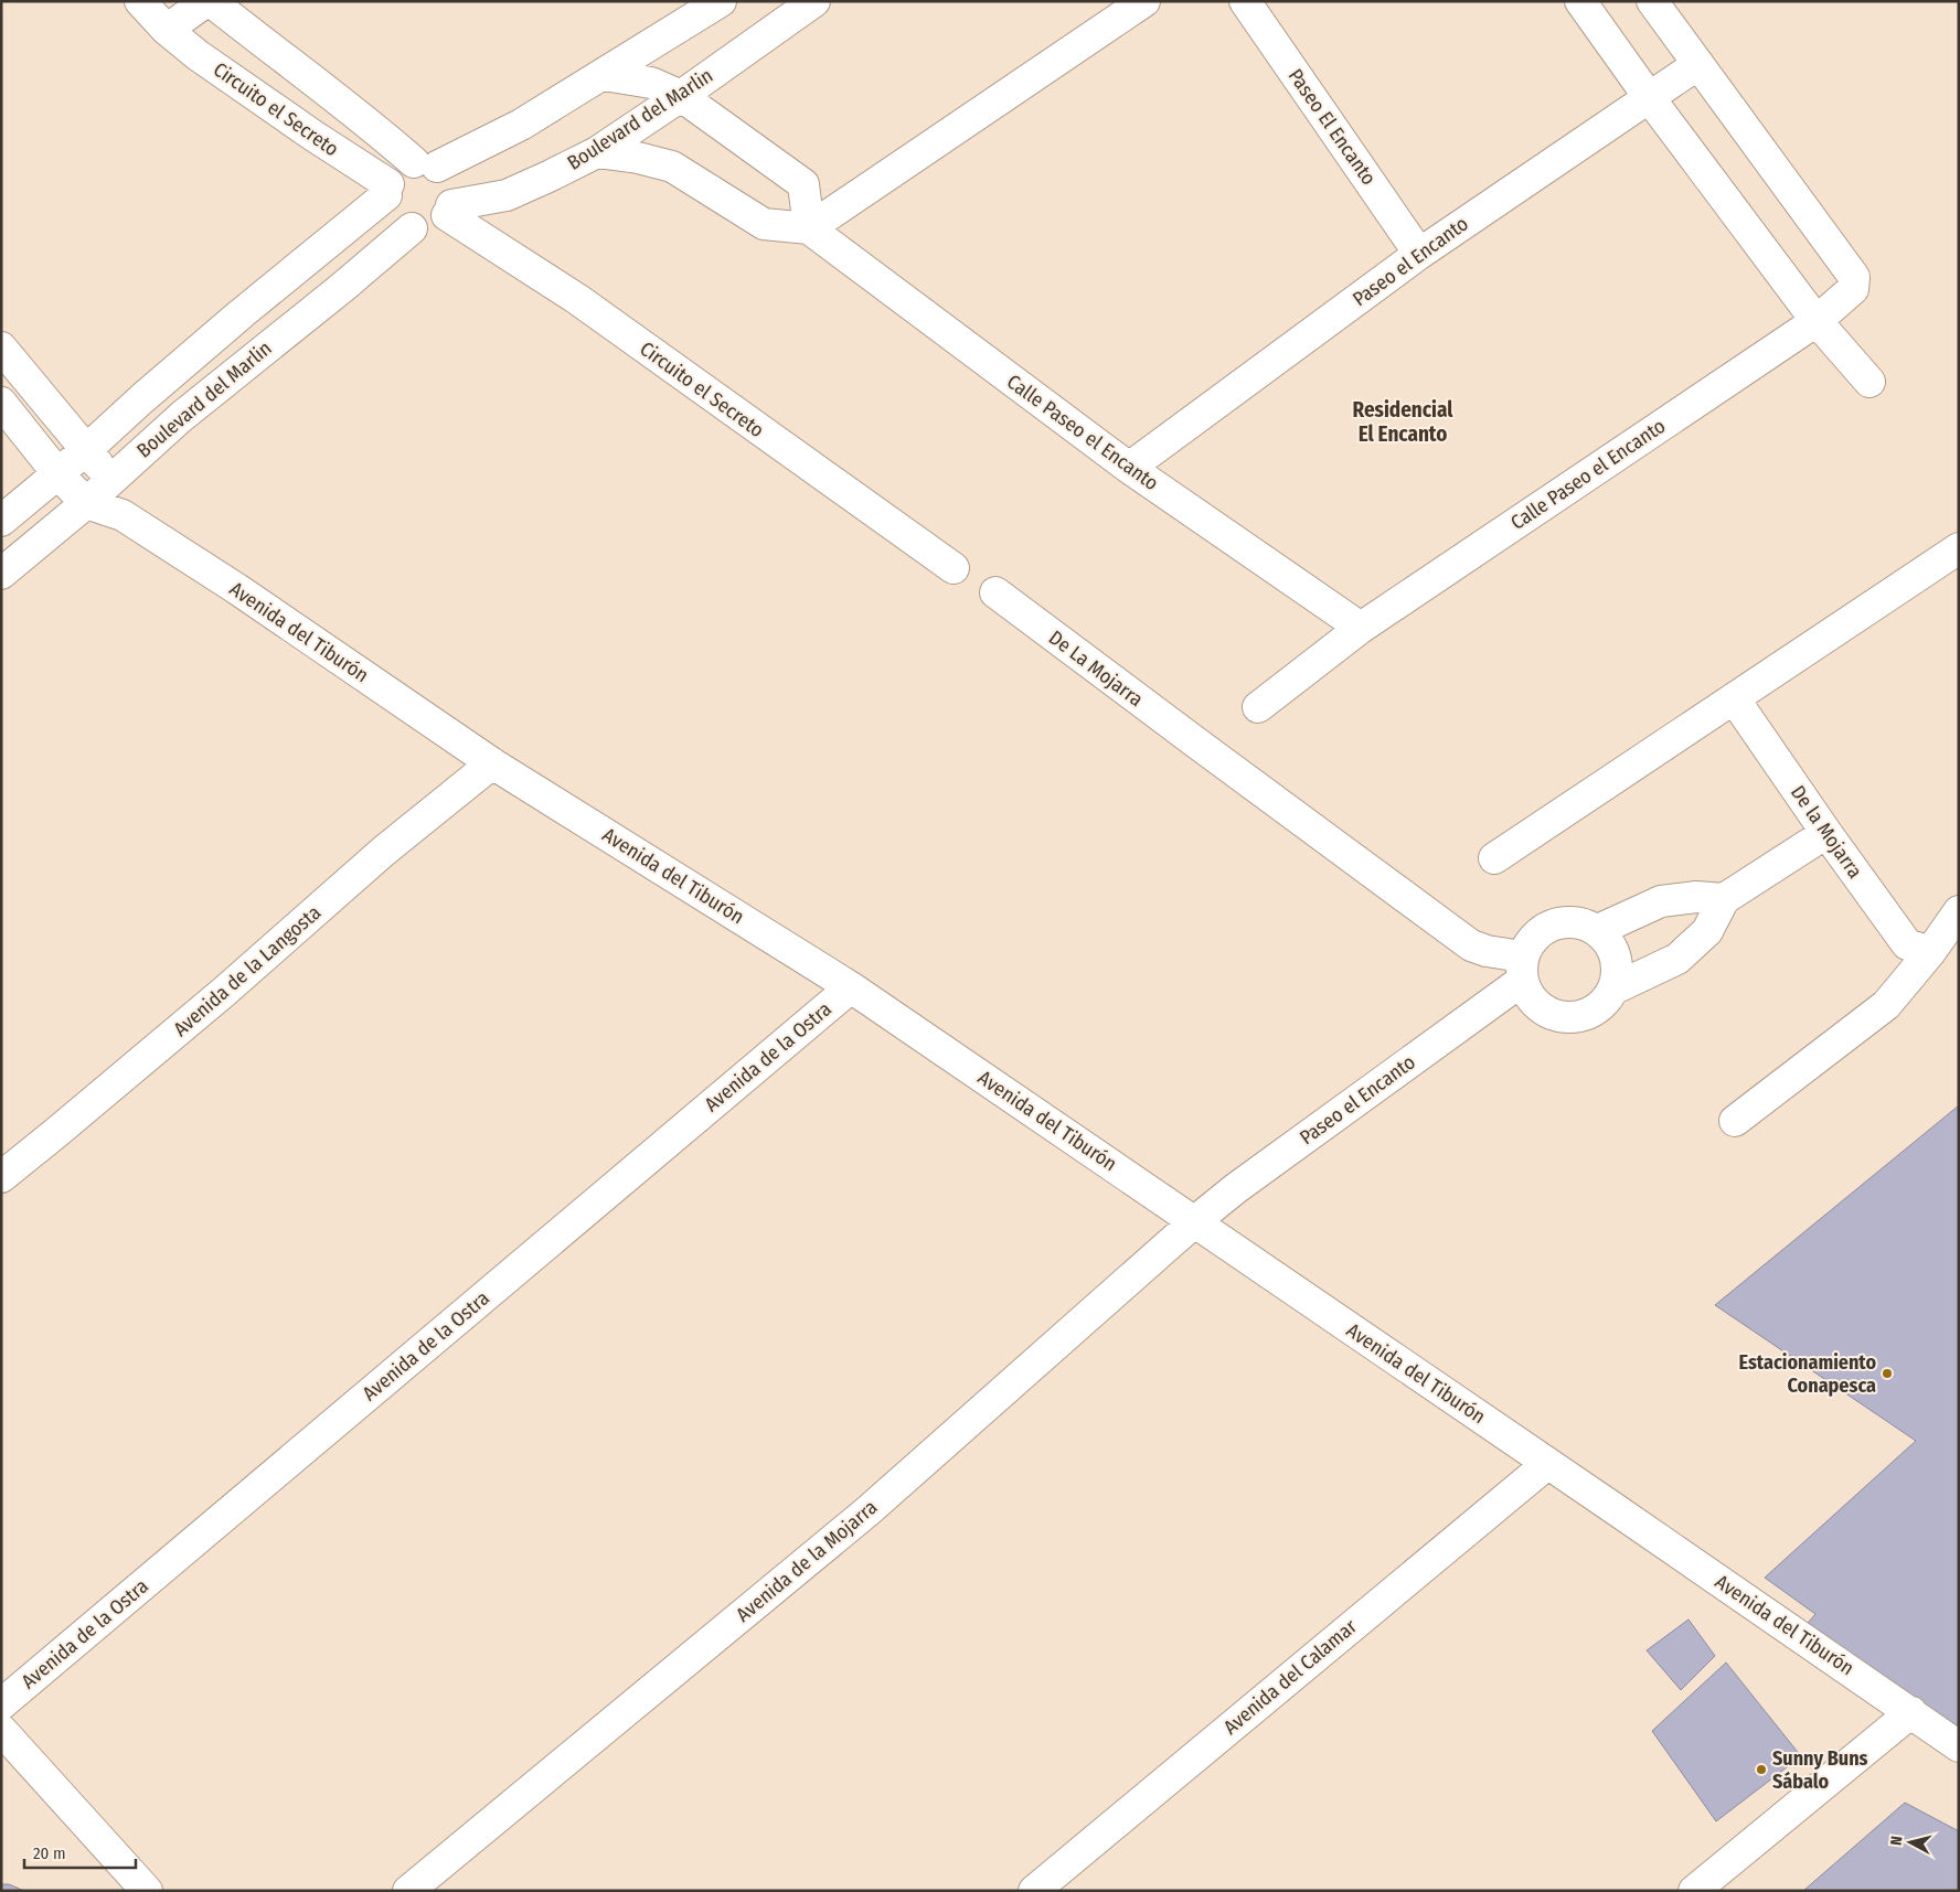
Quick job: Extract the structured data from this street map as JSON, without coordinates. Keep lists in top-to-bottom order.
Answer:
{
  "streets": {
    "street": [
      "Circuito el Secreto",
      "Boulevard del Marlin",
      "Paseo El Encanto",
      "Paseo el Encanto",
      "Calle Paseo el Encanto",
      "Avenida del Tiburón",
      "De La Mojarra",
      "De la Mojarra",
      "Avenida de la Langosta",
      "Avenida de la Ostra",
      "Avenida de la Mojarra",
      "Avenida del Calamar"
    ]
  },
  "crossings": [
    ["Circuito el Secreto", "Boulevard del Marlin"],
    ["Boulevard del Marlin", "Avenida del Tiburón"],
    ["Paseo El Encanto", "Paseo el Encanto"],
    ["Paseo el Encanto", "Calle Paseo el Encanto"],
    ["Paseo el Encanto", "Avenida del Tiburón"],
    ["Paseo el Encanto", "De La Mojarra"],
    ["Paseo el Encanto", "Avenida de la Mojarra"],
    ["Avenida del Tiburón", "Avenida de la Langosta"],
    ["Avenida del Tiburón", "Avenida de la Ostra"],
    ["Avenida del Tiburón", "Avenida de la Mojarra"],
    ["Avenida del Tiburón", "Avenida del Calamar"]
  ],
  "districts": ["Residencial El Encanto"],
  "places": ["Estacionamiento Conapesca", "Sunny Buns Sábalo"],
  "scale_bar": "20 m",
  "north": "left"
}
